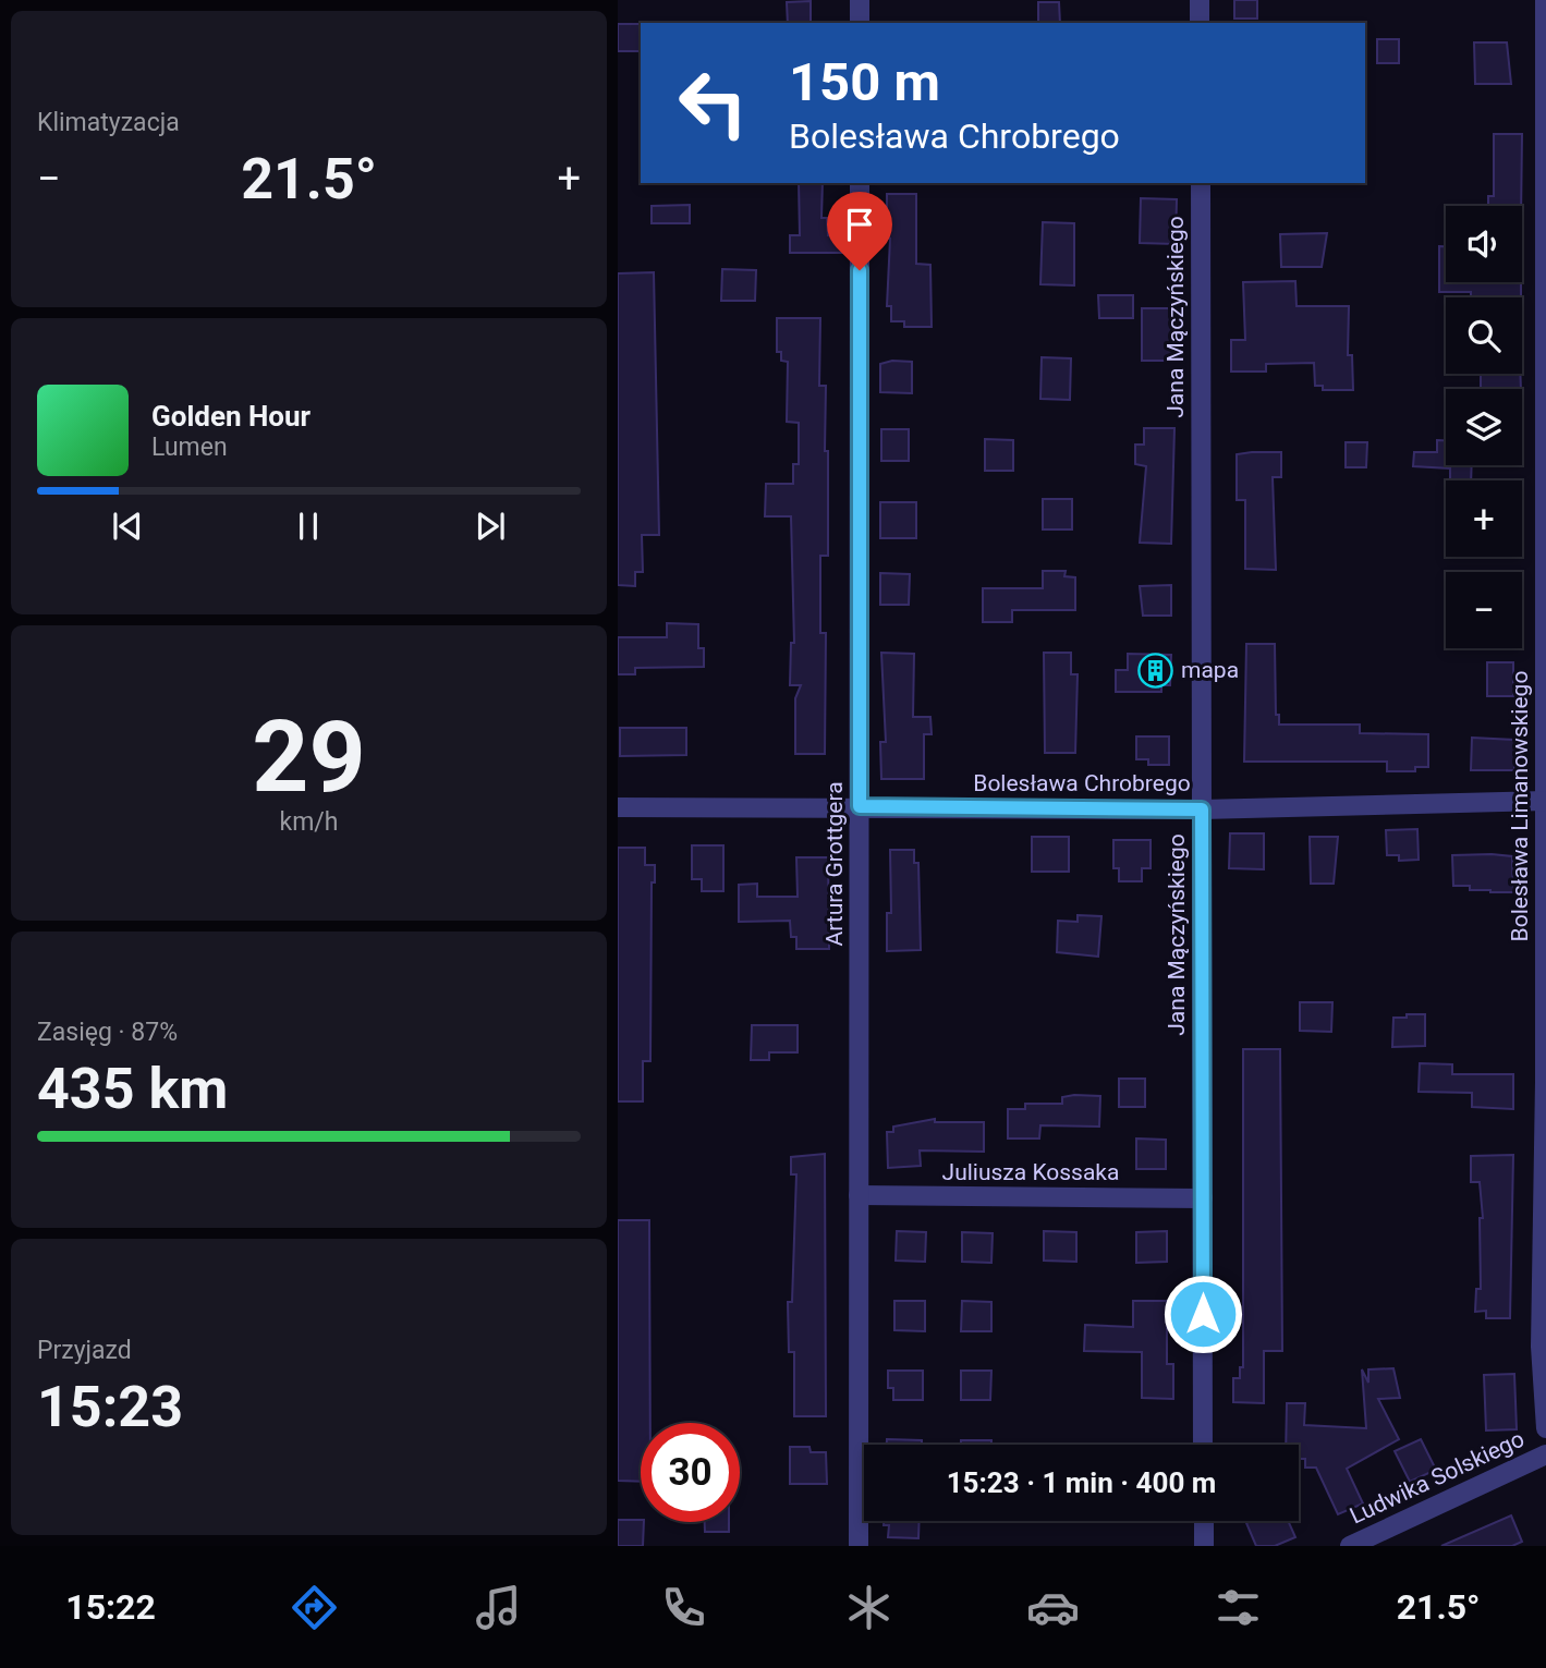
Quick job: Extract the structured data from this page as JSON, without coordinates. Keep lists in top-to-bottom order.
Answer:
{
  "streets": {
    "street": [
      "Jana Mączyńskiego",
      "Bolesława Chrobrego",
      "Bolesława Limanowskiego",
      "Artura Grottgera",
      "Juliusza Kossaka",
      "Ludwika Solskiego"
    ]
  },
  "crossings": [
    ["Jana Mączyńskiego", "Bolesława Chrobrego"],
    ["Jana Mączyńskiego", "Juliusza Kossaka"],
    ["Bolesława Chrobrego", "Bolesława Limanowskiego"],
    ["Bolesława Chrobrego", "Artura Grottgera"],
    ["Artura Grottgera", "Juliusza Kossaka"]
  ],
  "places": {
    "building": ["mapa"]
  },
  "page": {
    "tile": [
      "Klimatyzacja",
      ["29", "km/h"],
      ["Zasięg · 87%", "435 km"],
      ["Przyjazd", "15:23"]
    ],
    "turn": ["150 m", "Bolesława Chrobrego"],
    "heat": ["−", "21.5°", "+"],
    "map_buttons": ["+", "−"],
    "song": ["Golden Hour", "Lumen"],
    "limit": "30",
    "trip": "15:23 · 1 min · 400 m",
    "tabs": ["15:22", "21.5°"]
  }
}
